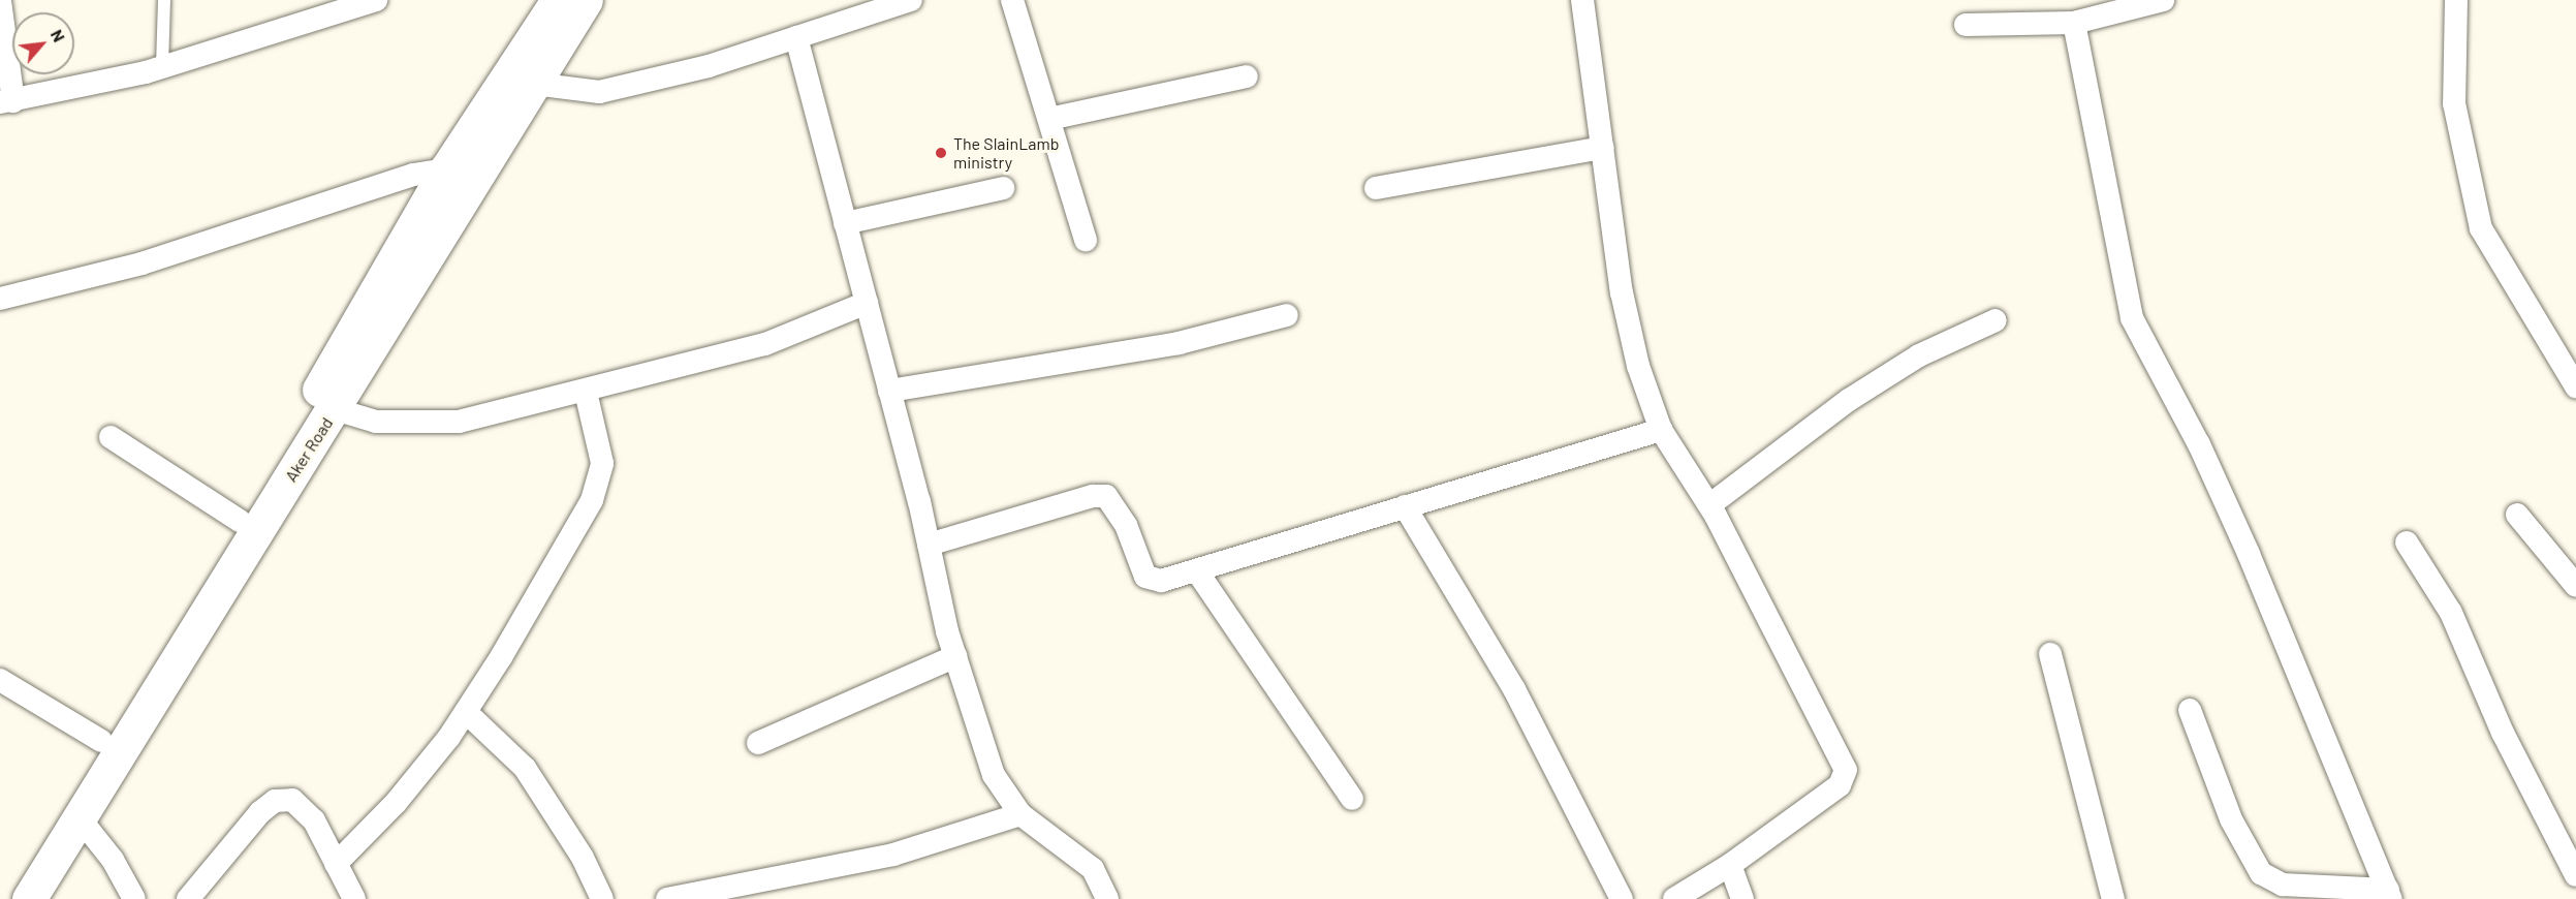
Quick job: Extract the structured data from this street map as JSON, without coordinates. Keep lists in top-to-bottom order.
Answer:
{
  "streets": {
    "street": ["Aker Road"]
  },
  "places": ["The SlainLamb ministry"],
  "north": "top right"
}
